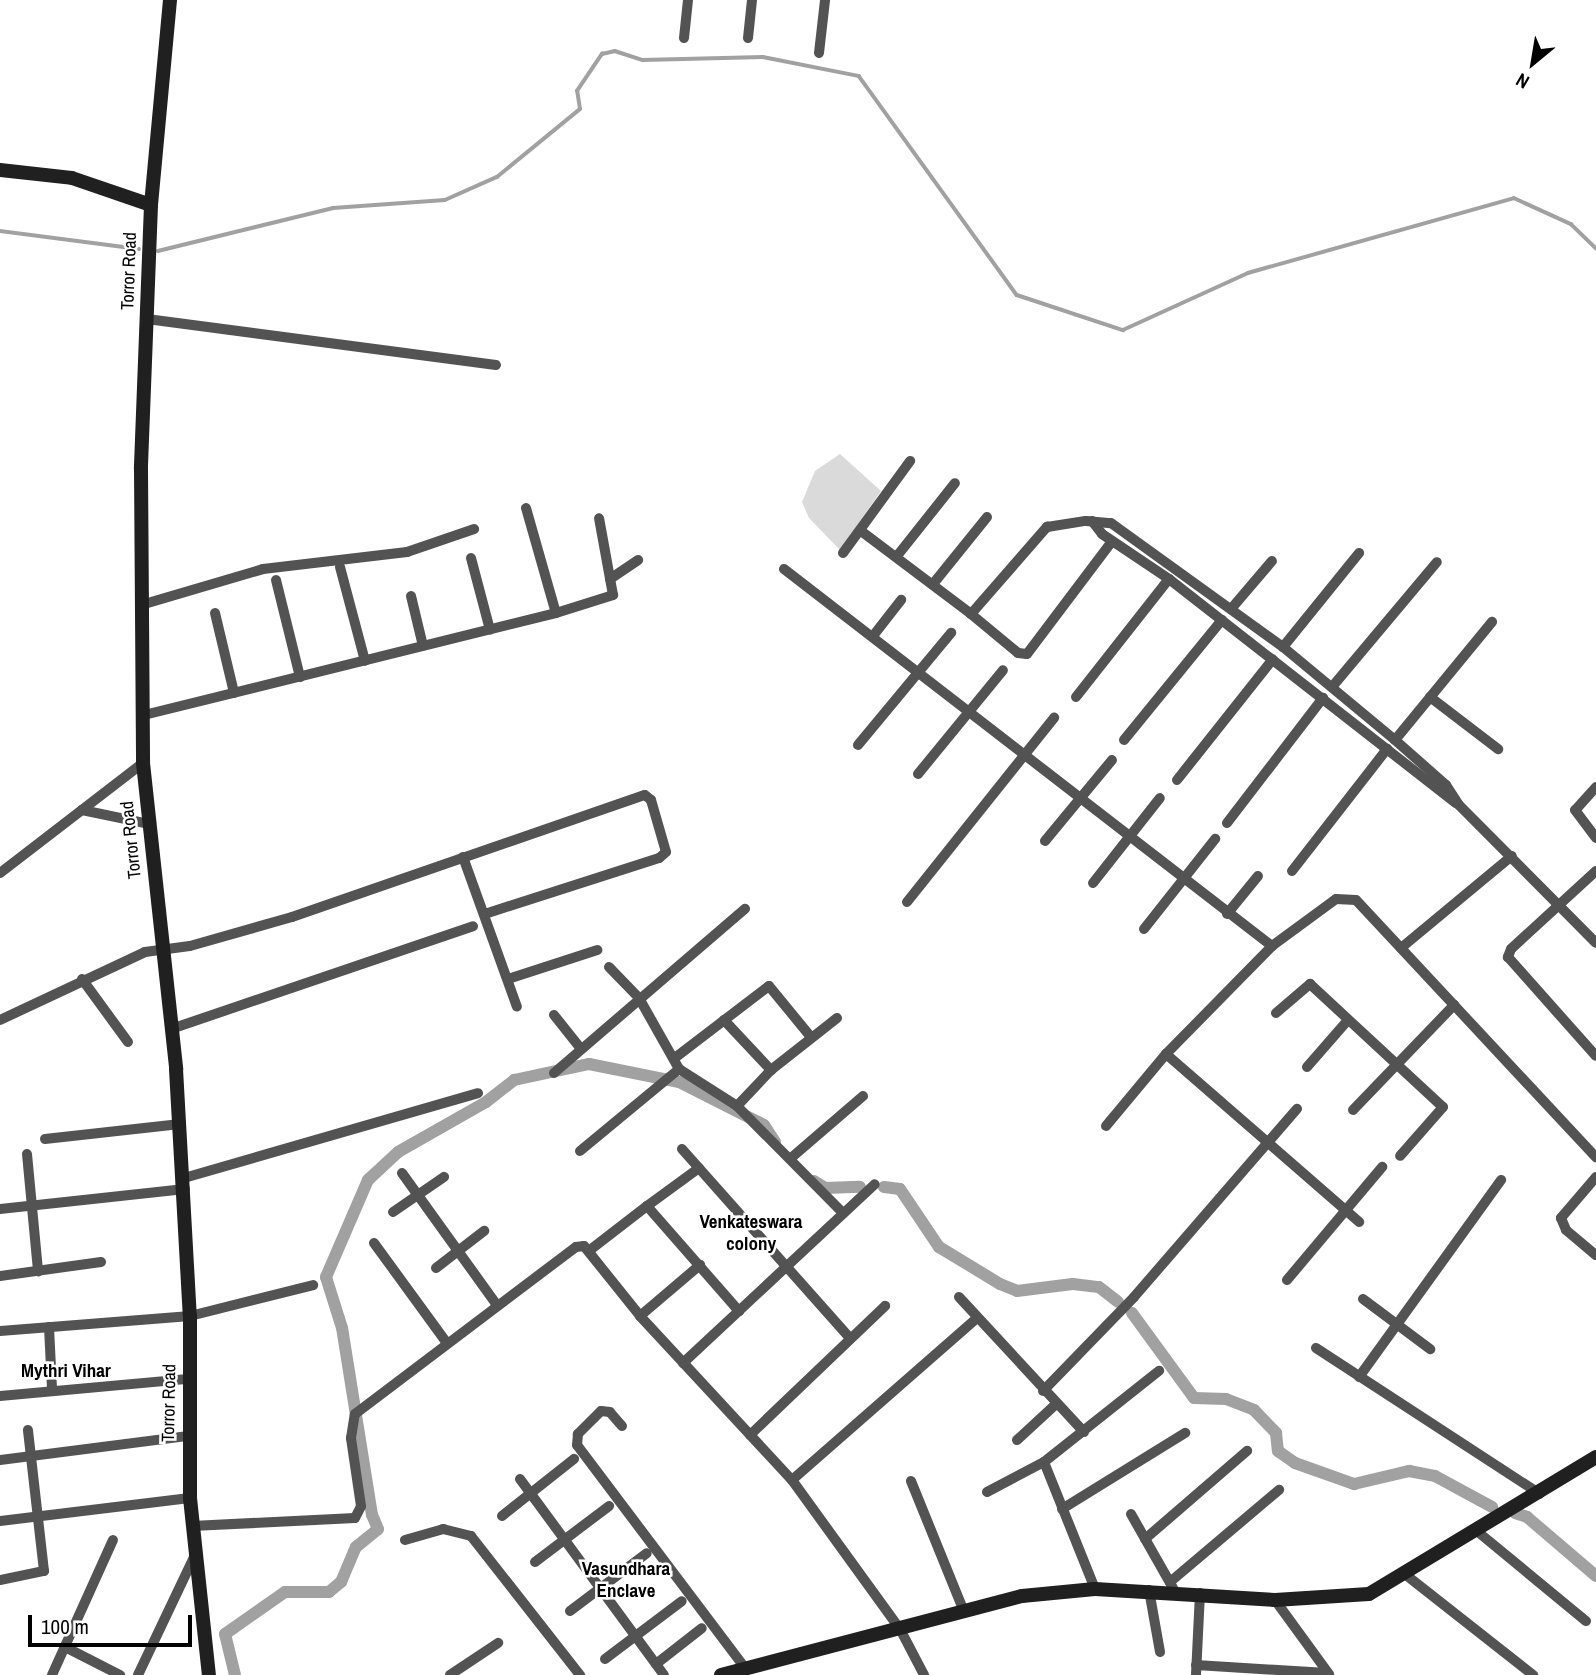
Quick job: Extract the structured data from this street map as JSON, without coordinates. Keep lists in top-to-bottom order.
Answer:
{
  "streets": {
    "street": ["Torror Road"]
  },
  "districts": ["Venkateswara colony", "Mythri Vihar", "Vasundhara Enclave"],
  "scale_bar": "100 m",
  "north": "bottom left"
}
